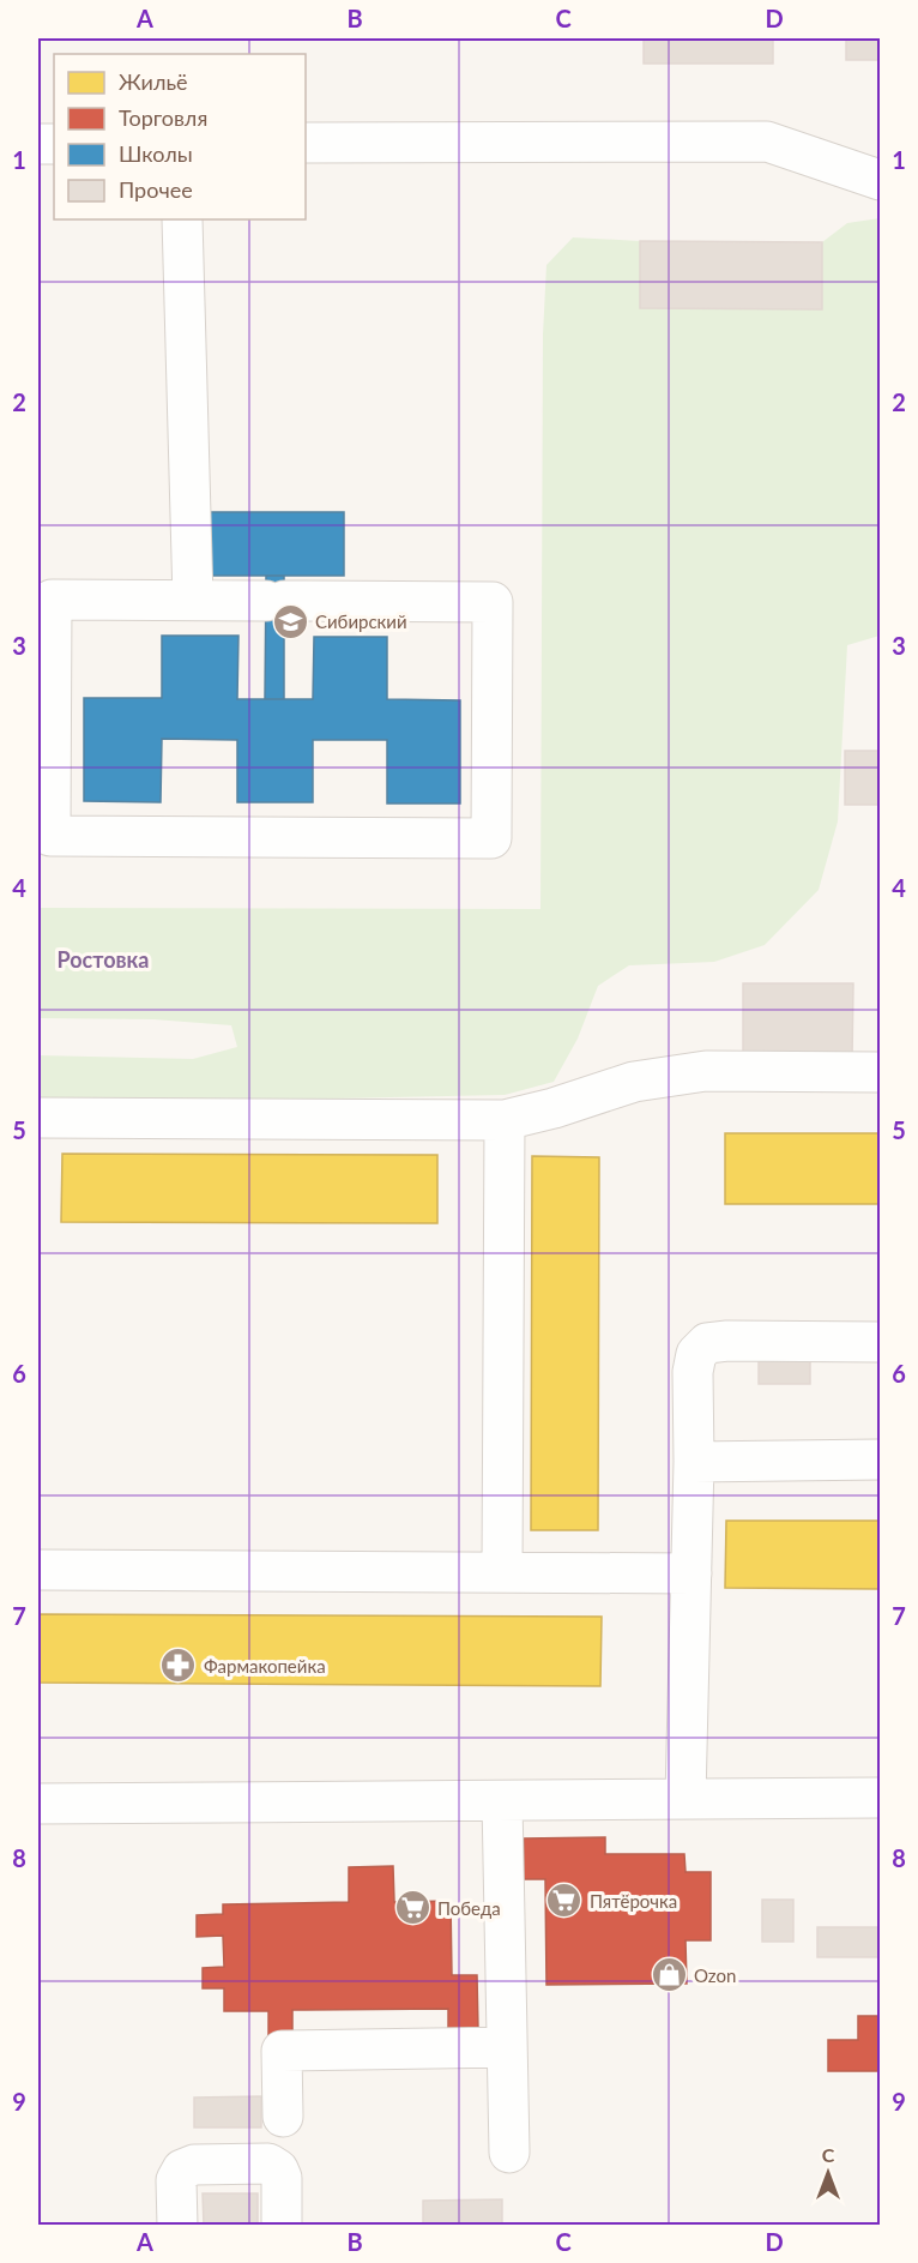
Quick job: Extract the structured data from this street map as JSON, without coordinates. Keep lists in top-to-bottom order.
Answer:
{
  "districts": ["Ростовка"],
  "places": {
    "school or university": ["Сибирский"],
    "pharmacy": ["Фармакопейка"],
    "supermarket": ["Пятёрочка", "Победа"],
    "shop": ["Ozon"]
  },
  "legend": [
    "Жильё",
    "Торговля",
    "Школы",
    "Прочее"
  ],
  "north": "top",
  "grid": {
    "columns": [
      "A",
      "B",
      "C",
      "D"
    ],
    "rows": [
      "1",
      "2",
      "3",
      "4",
      "5",
      "6",
      "7",
      "8",
      "9"
    ]
  }
}
